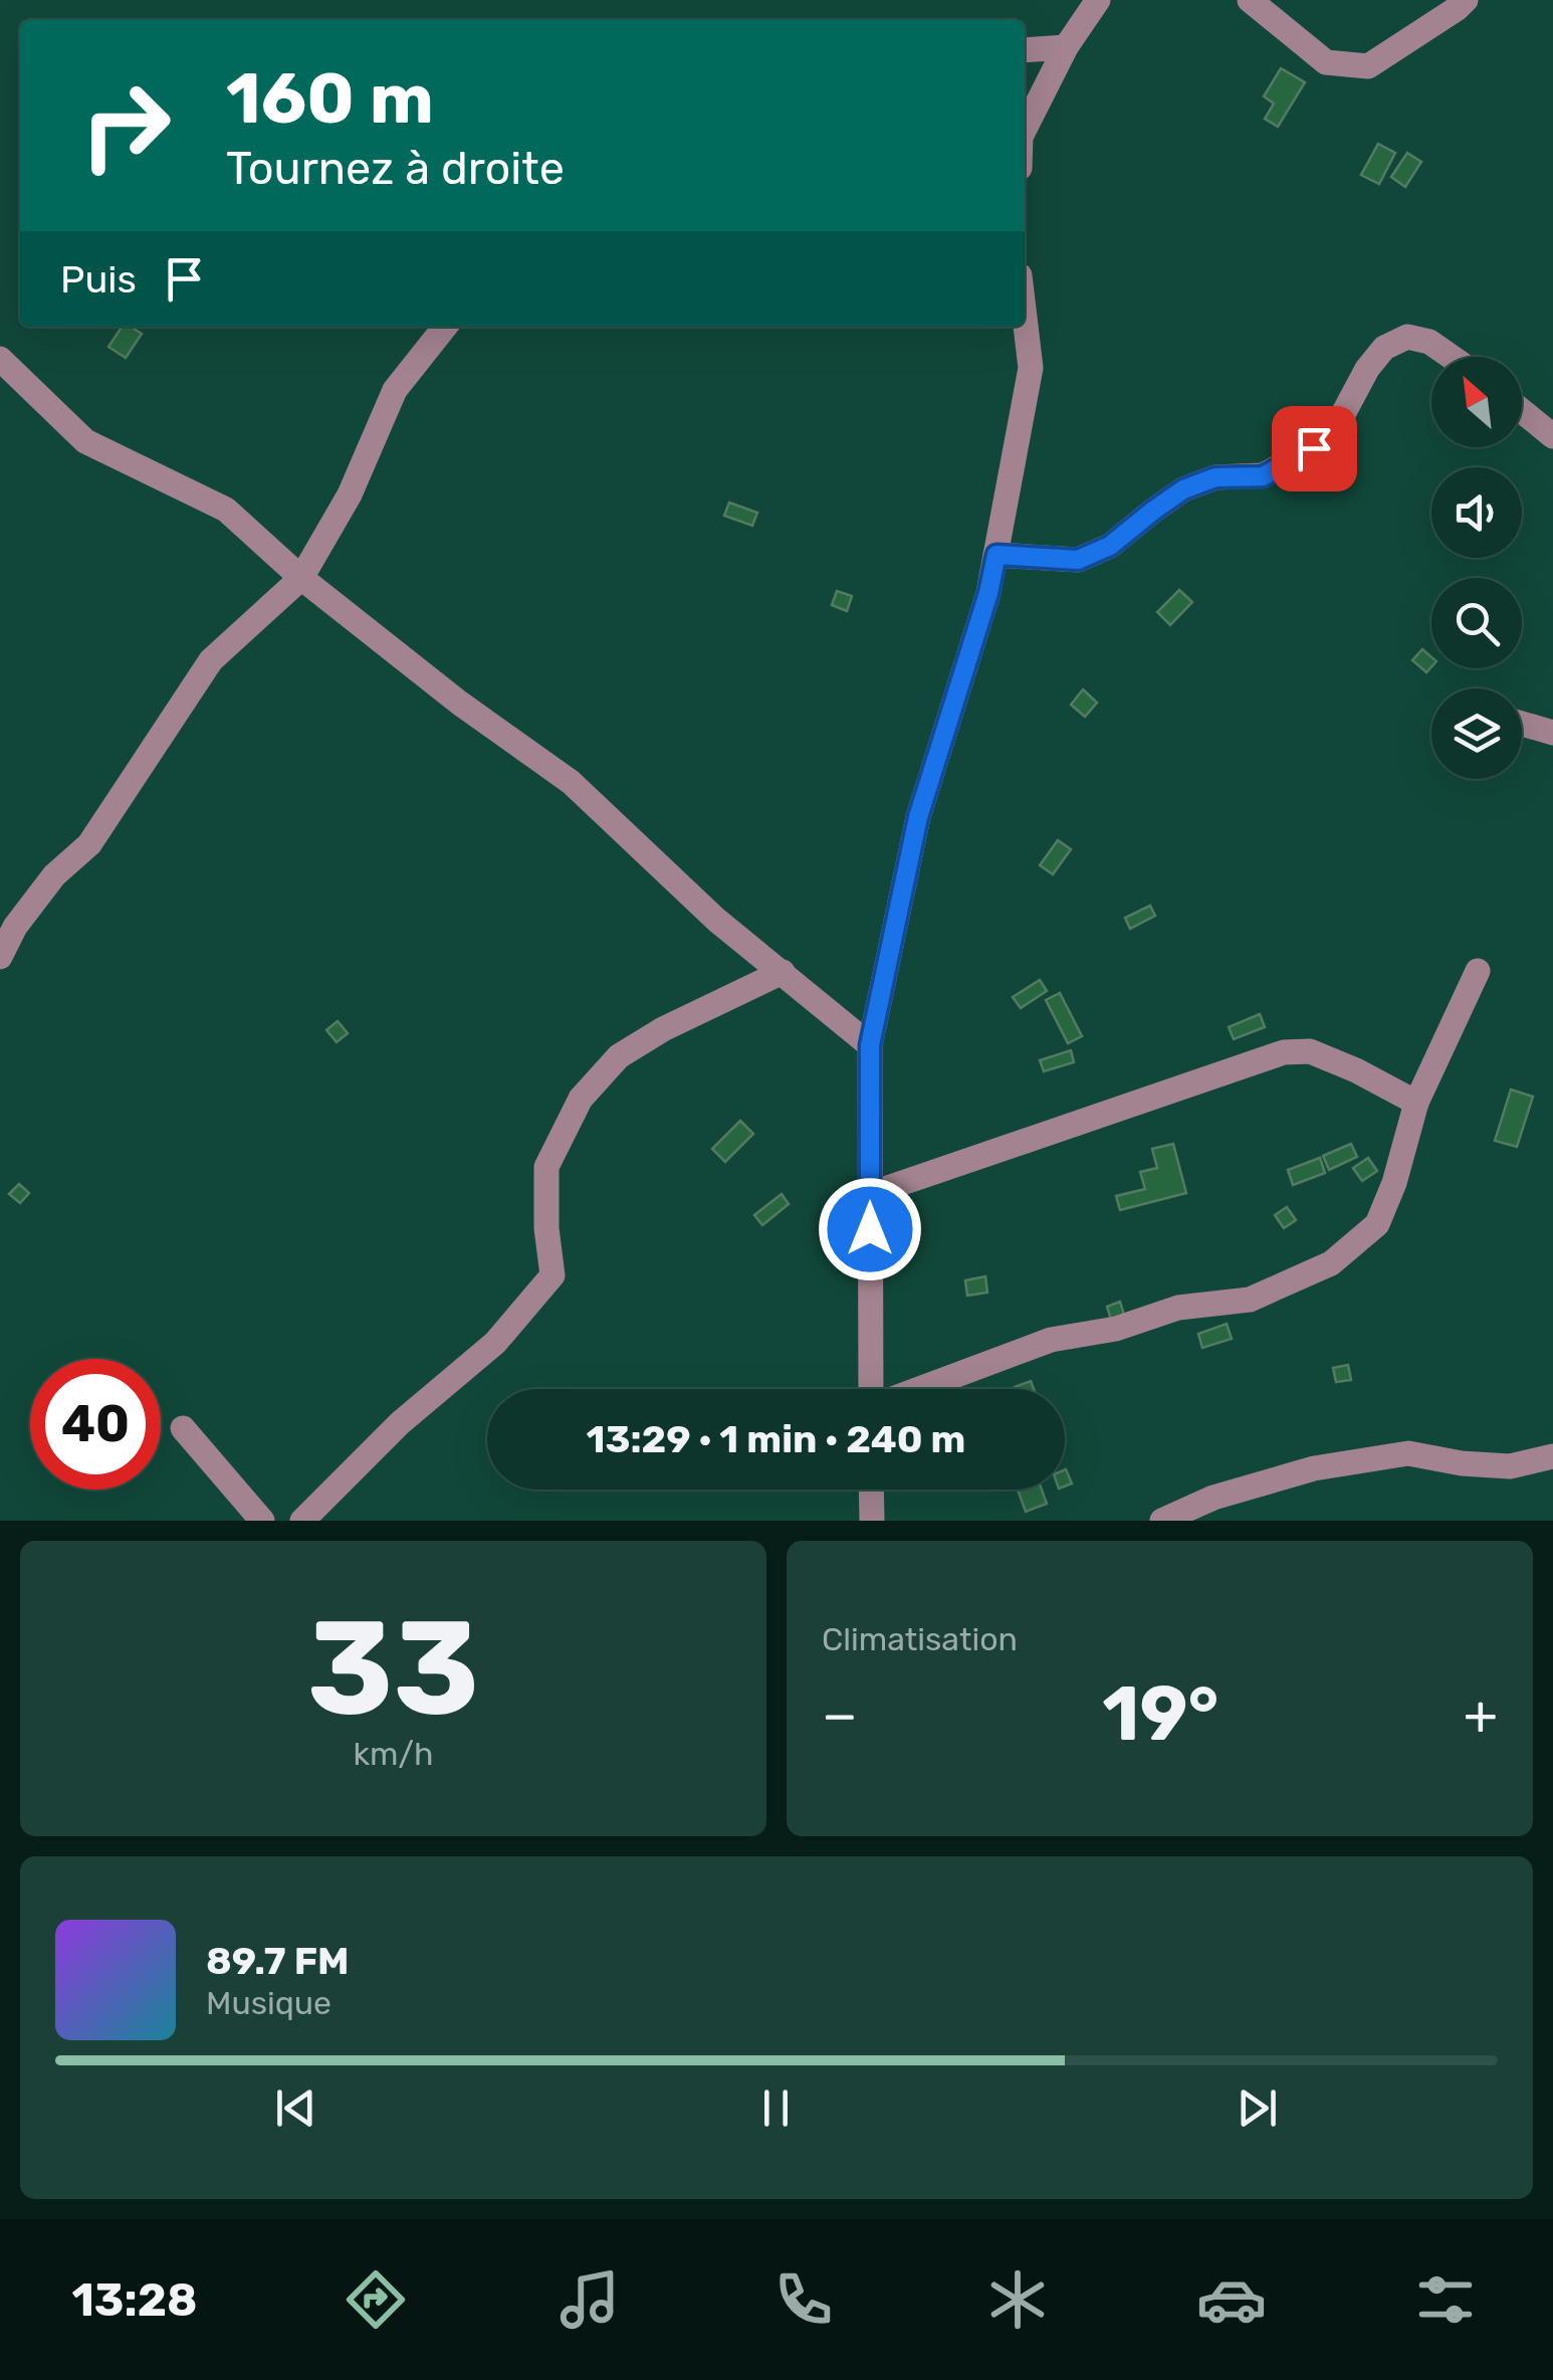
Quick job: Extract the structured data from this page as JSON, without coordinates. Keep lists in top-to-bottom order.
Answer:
{
  "north": "top left",
  "page": {
    "turn": ["160 m", "Tournez à droite"],
    "then": "Puis",
    "limit": "40",
    "trip": "13:29 · 1 min · 240 m",
    "tile": [
      ["33", "km/h"],
      "Climatisation"
    ],
    "heat": ["−", "19°", "+"],
    "song": ["89.7 FM", "Musique"],
    "tabs": "13:28"
  }
}
